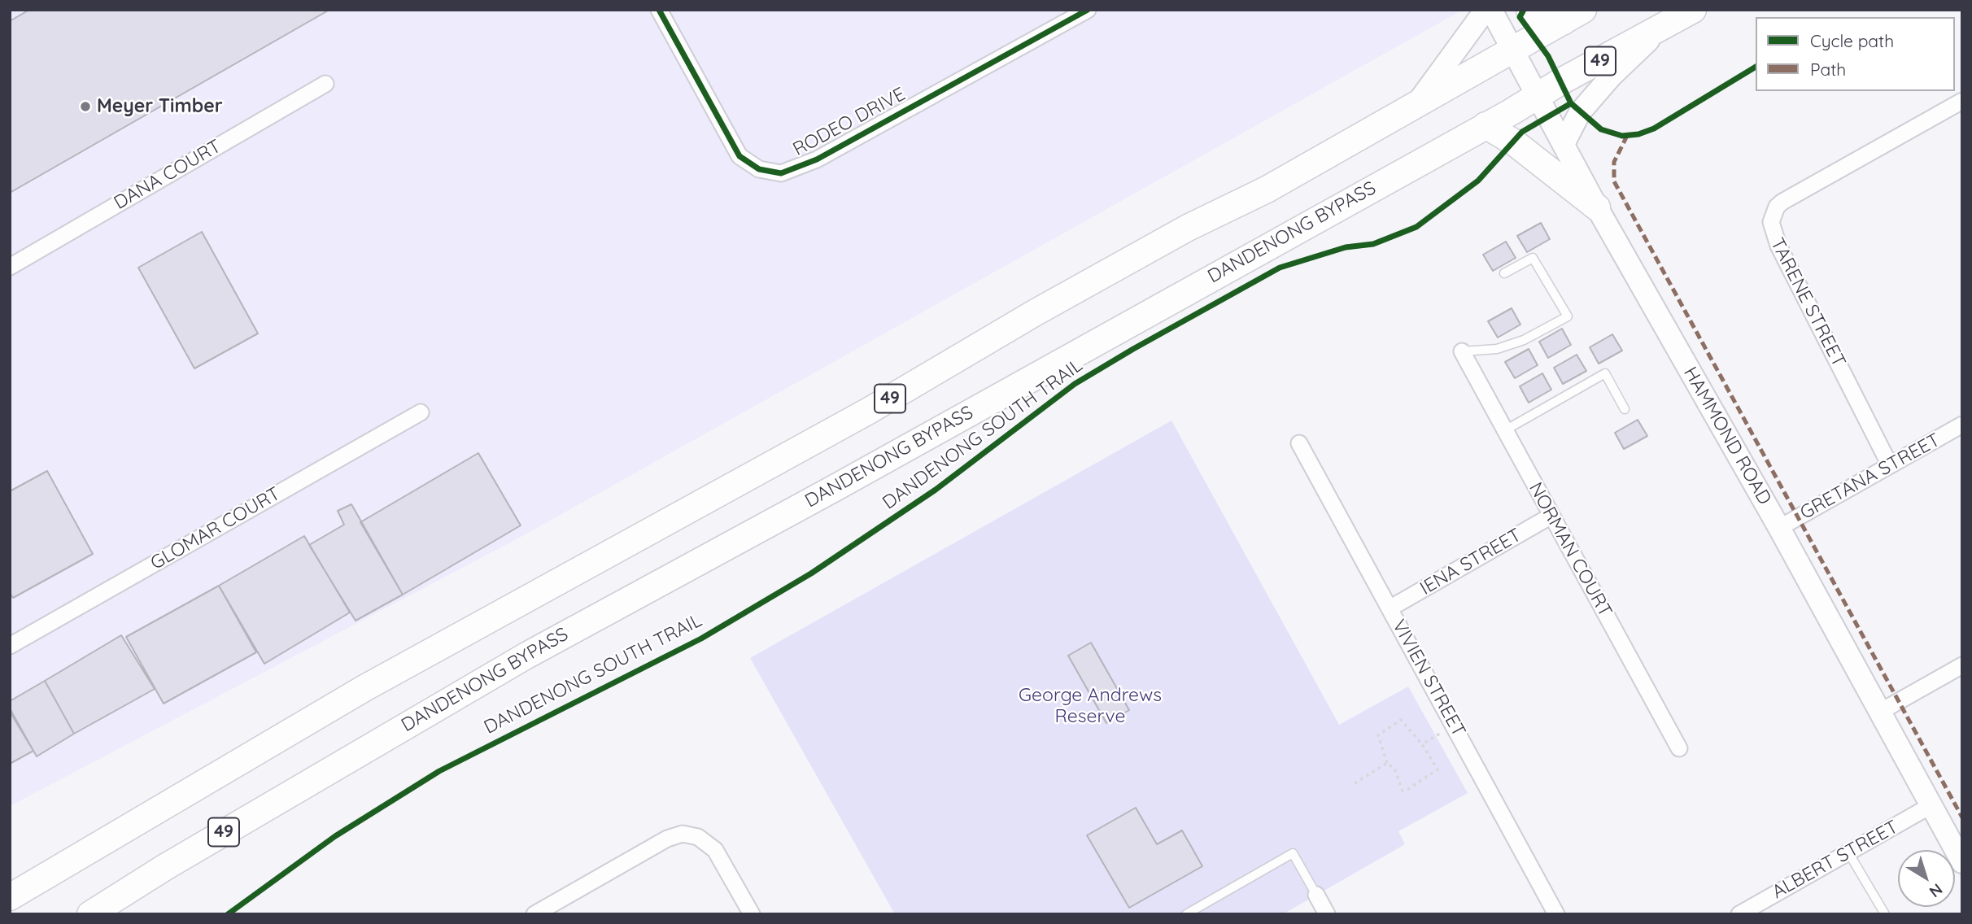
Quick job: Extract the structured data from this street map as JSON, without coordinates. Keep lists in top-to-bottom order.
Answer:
{
  "streets": {
    "highway": ["49", "DANDENONG BYPASS"],
    "main road": ["HAMMOND ROAD"],
    "street": [
      "RODEO DRIVE",
      "DANA COURT",
      "TARENE STREET",
      "GRETANA STREET",
      "GLOMAR COURT",
      "NORMAN COURT",
      "IENA STREET",
      "VIVIEN STREET",
      "ALBERT STREET"
    ],
    "cycle path": ["DANDENONG SOUTH TRAIL"]
  },
  "crossings": [
    ["49", "HAMMOND ROAD"],
    ["DANDENONG BYPASS", "HAMMOND ROAD"],
    ["TARENE STREET", "GRETANA STREET"],
    ["HAMMOND ROAD", "GRETANA STREET"],
    ["HAMMOND ROAD", "ALBERT STREET"],
    ["NORMAN COURT", "IENA STREET"],
    ["IENA STREET", "VIVIEN STREET"]
  ],
  "parks": ["George Andrews Reserve"],
  "places": ["Meyer Timber"],
  "legend": ["Cycle path", "Path"],
  "north": "bottom right"
}
